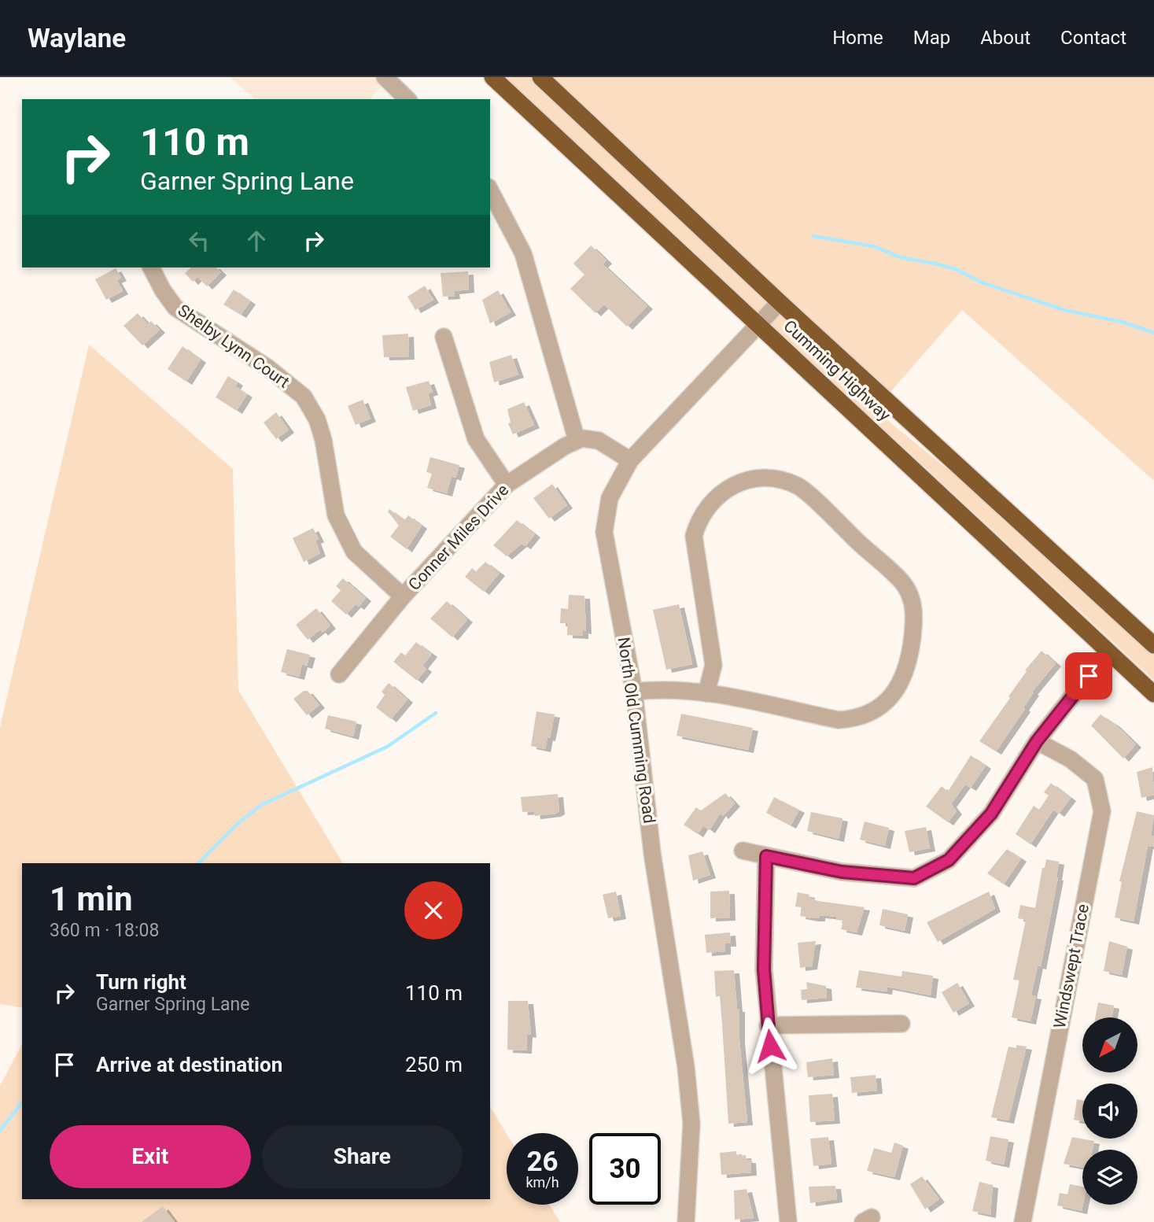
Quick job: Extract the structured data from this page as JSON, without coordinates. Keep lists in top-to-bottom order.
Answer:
{
  "streets": {
    "highway": ["Cumming Highway"],
    "street": [
      "Shelby Lynn Court",
      "Conner Miles Drive",
      "North Old Cumming Road",
      "Windswept Trace"
    ]
  },
  "crossings": [
    ["Shelby Lynn Court", "Conner Miles Drive"],
    ["Cumming Highway", "North Old Cumming Road"]
  ],
  "north": "bottom left",
  "page": {
    "header": "Waylane",
    "nav": [
      "Home",
      "Map",
      "About",
      "Contact"
    ],
    "turn": ["110 m", "Garner Spring Lane"],
    "heading": ["1 min", "360 m · 18:08"],
    "list": [
      {
        "name": "Turn right",
        "note": "Garner Spring Lane",
        "value": "110 m"
      },
      {
        "name": "Arrive at destination",
        "value": "250 m"
      }
    ],
    "buttons": ["Exit", "Share"],
    "speed": "26 km/h",
    "limit": "30"
  }
}
